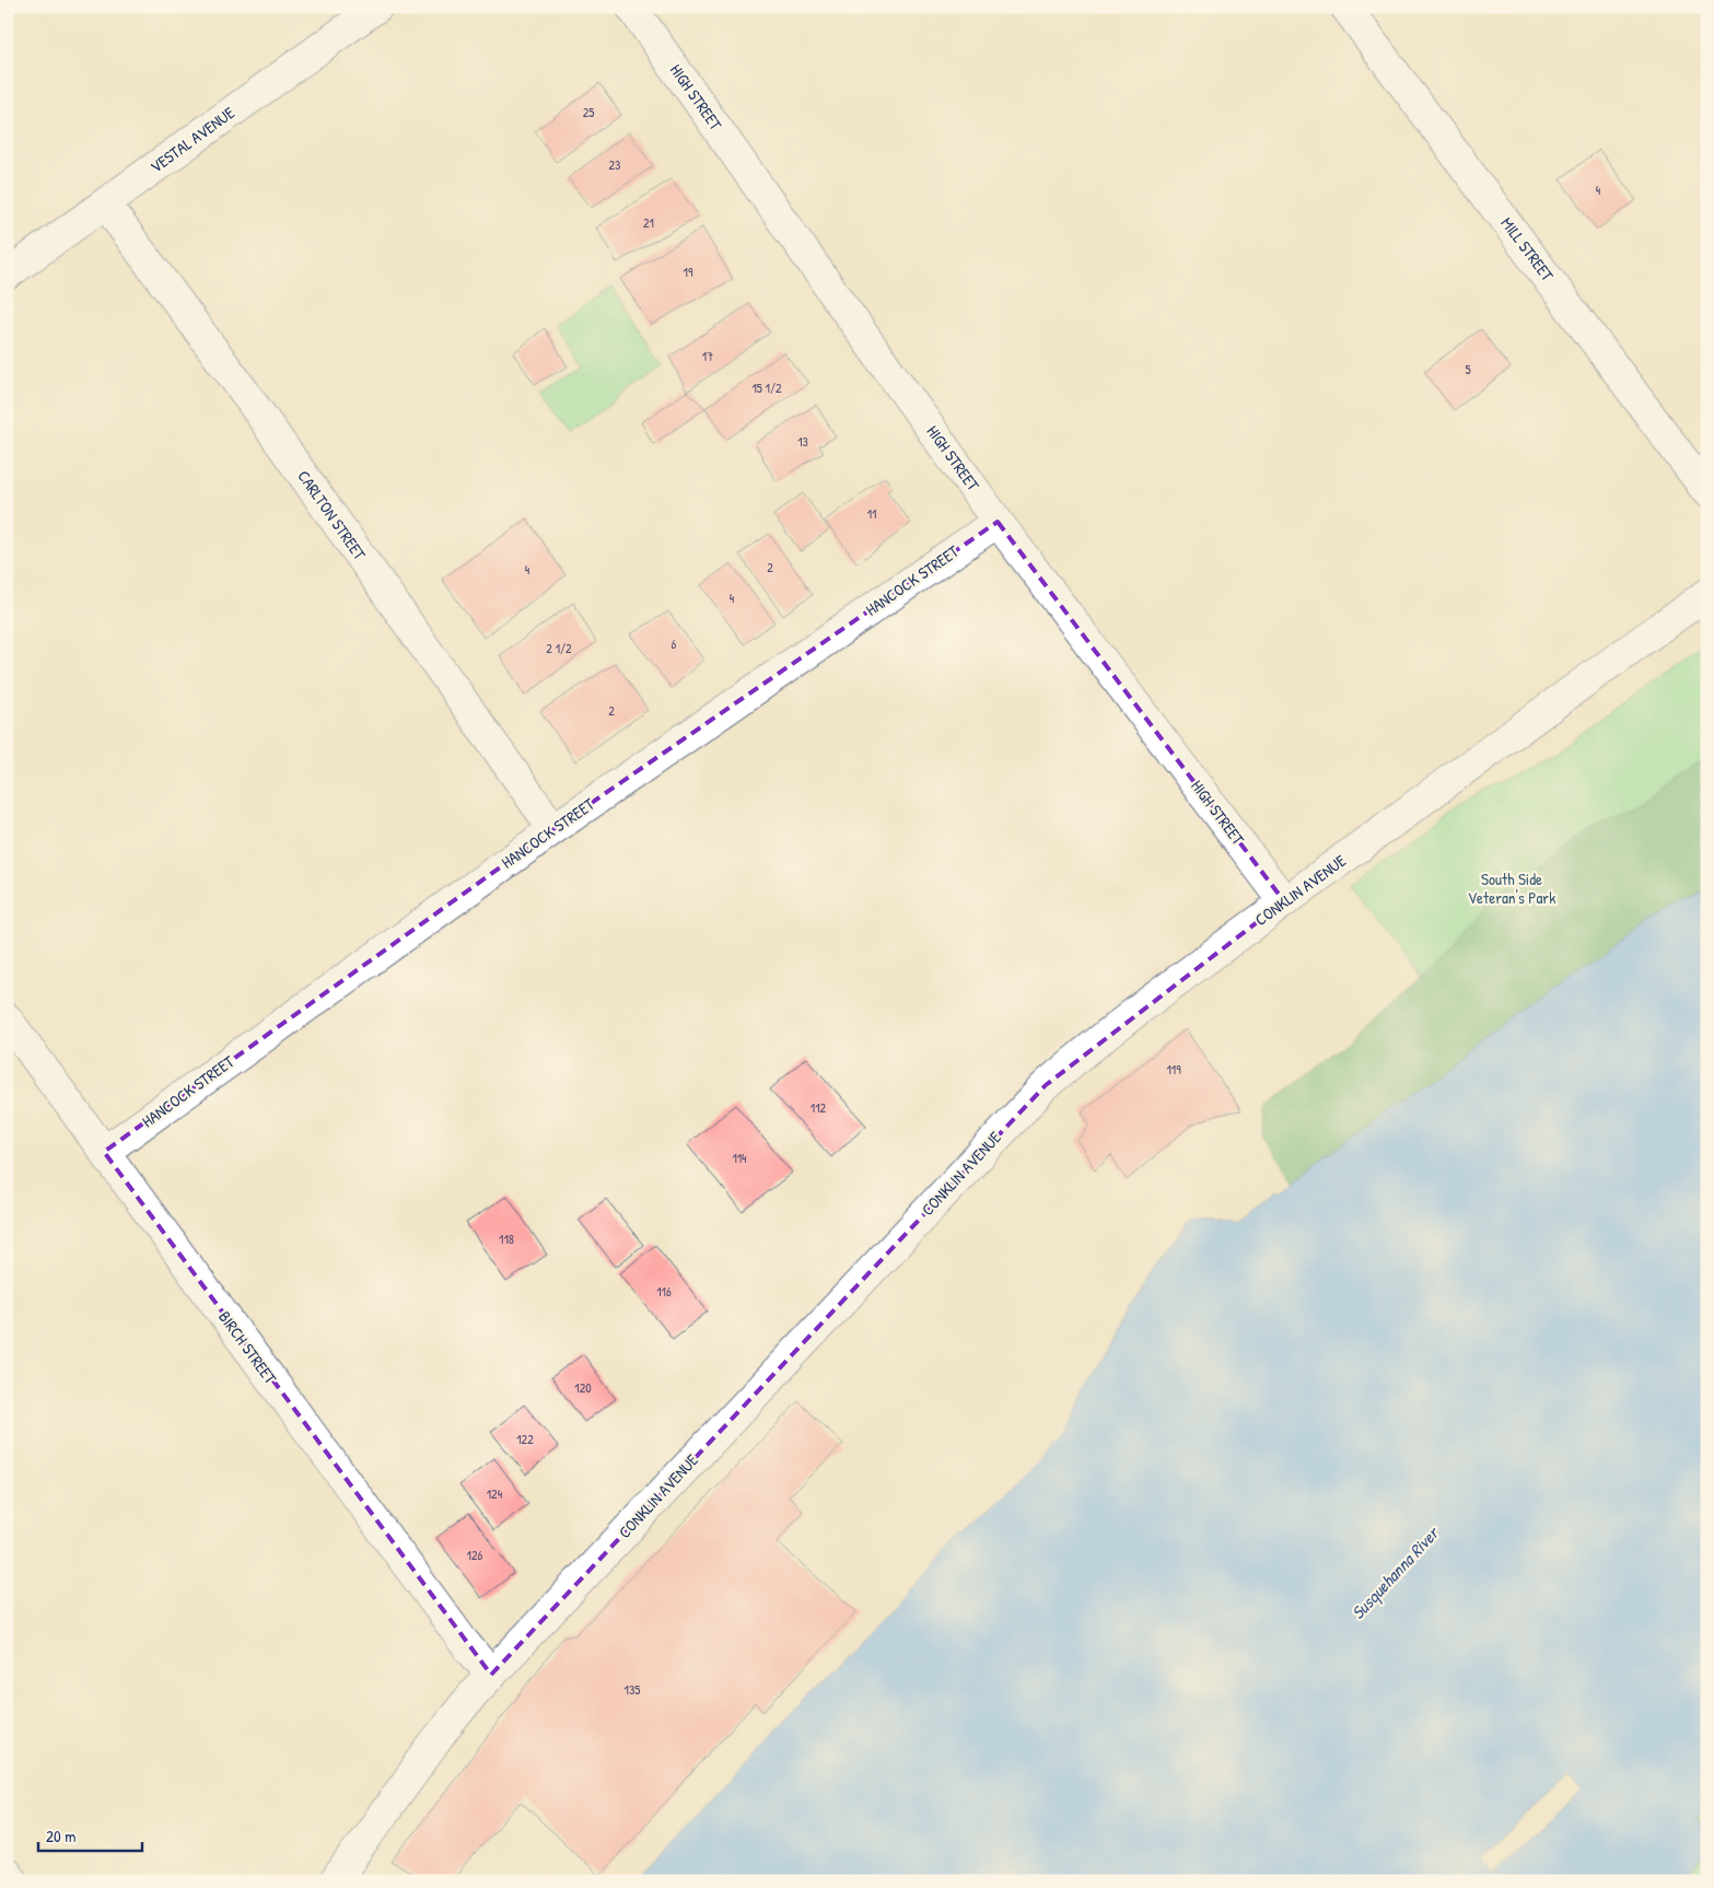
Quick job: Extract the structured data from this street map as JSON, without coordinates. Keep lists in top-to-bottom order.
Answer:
{
  "streets": {
    "street": [
      "HIGH STREET",
      "VESTAL AVENUE",
      "MILL STREET",
      "CARLTON STREET",
      "HANCOCK STREET",
      "CONKLIN AVENUE",
      "BIRCH STREET"
    ]
  },
  "crossings": [
    ["HIGH STREET", "HANCOCK STREET"],
    ["HIGH STREET", "CONKLIN AVENUE"],
    ["VESTAL AVENUE", "CARLTON STREET"],
    ["CARLTON STREET", "HANCOCK STREET"],
    ["HANCOCK STREET", "BIRCH STREET"],
    ["CONKLIN AVENUE", "BIRCH STREET"]
  ],
  "water": ["Susquehanna River"],
  "parks": ["South Side Veteran's Park"],
  "house_numbers": [
    "25",
    "23",
    "4",
    "21",
    "19",
    "17",
    "5",
    "15 1/2",
    "13",
    "11",
    "2",
    "4",
    "4",
    "6",
    "2 1/2",
    "2",
    "119",
    "112",
    "114",
    "118",
    "116",
    "120",
    "122",
    "124",
    "126",
    "135"
  ],
  "scale_bar": "20 m"
}
